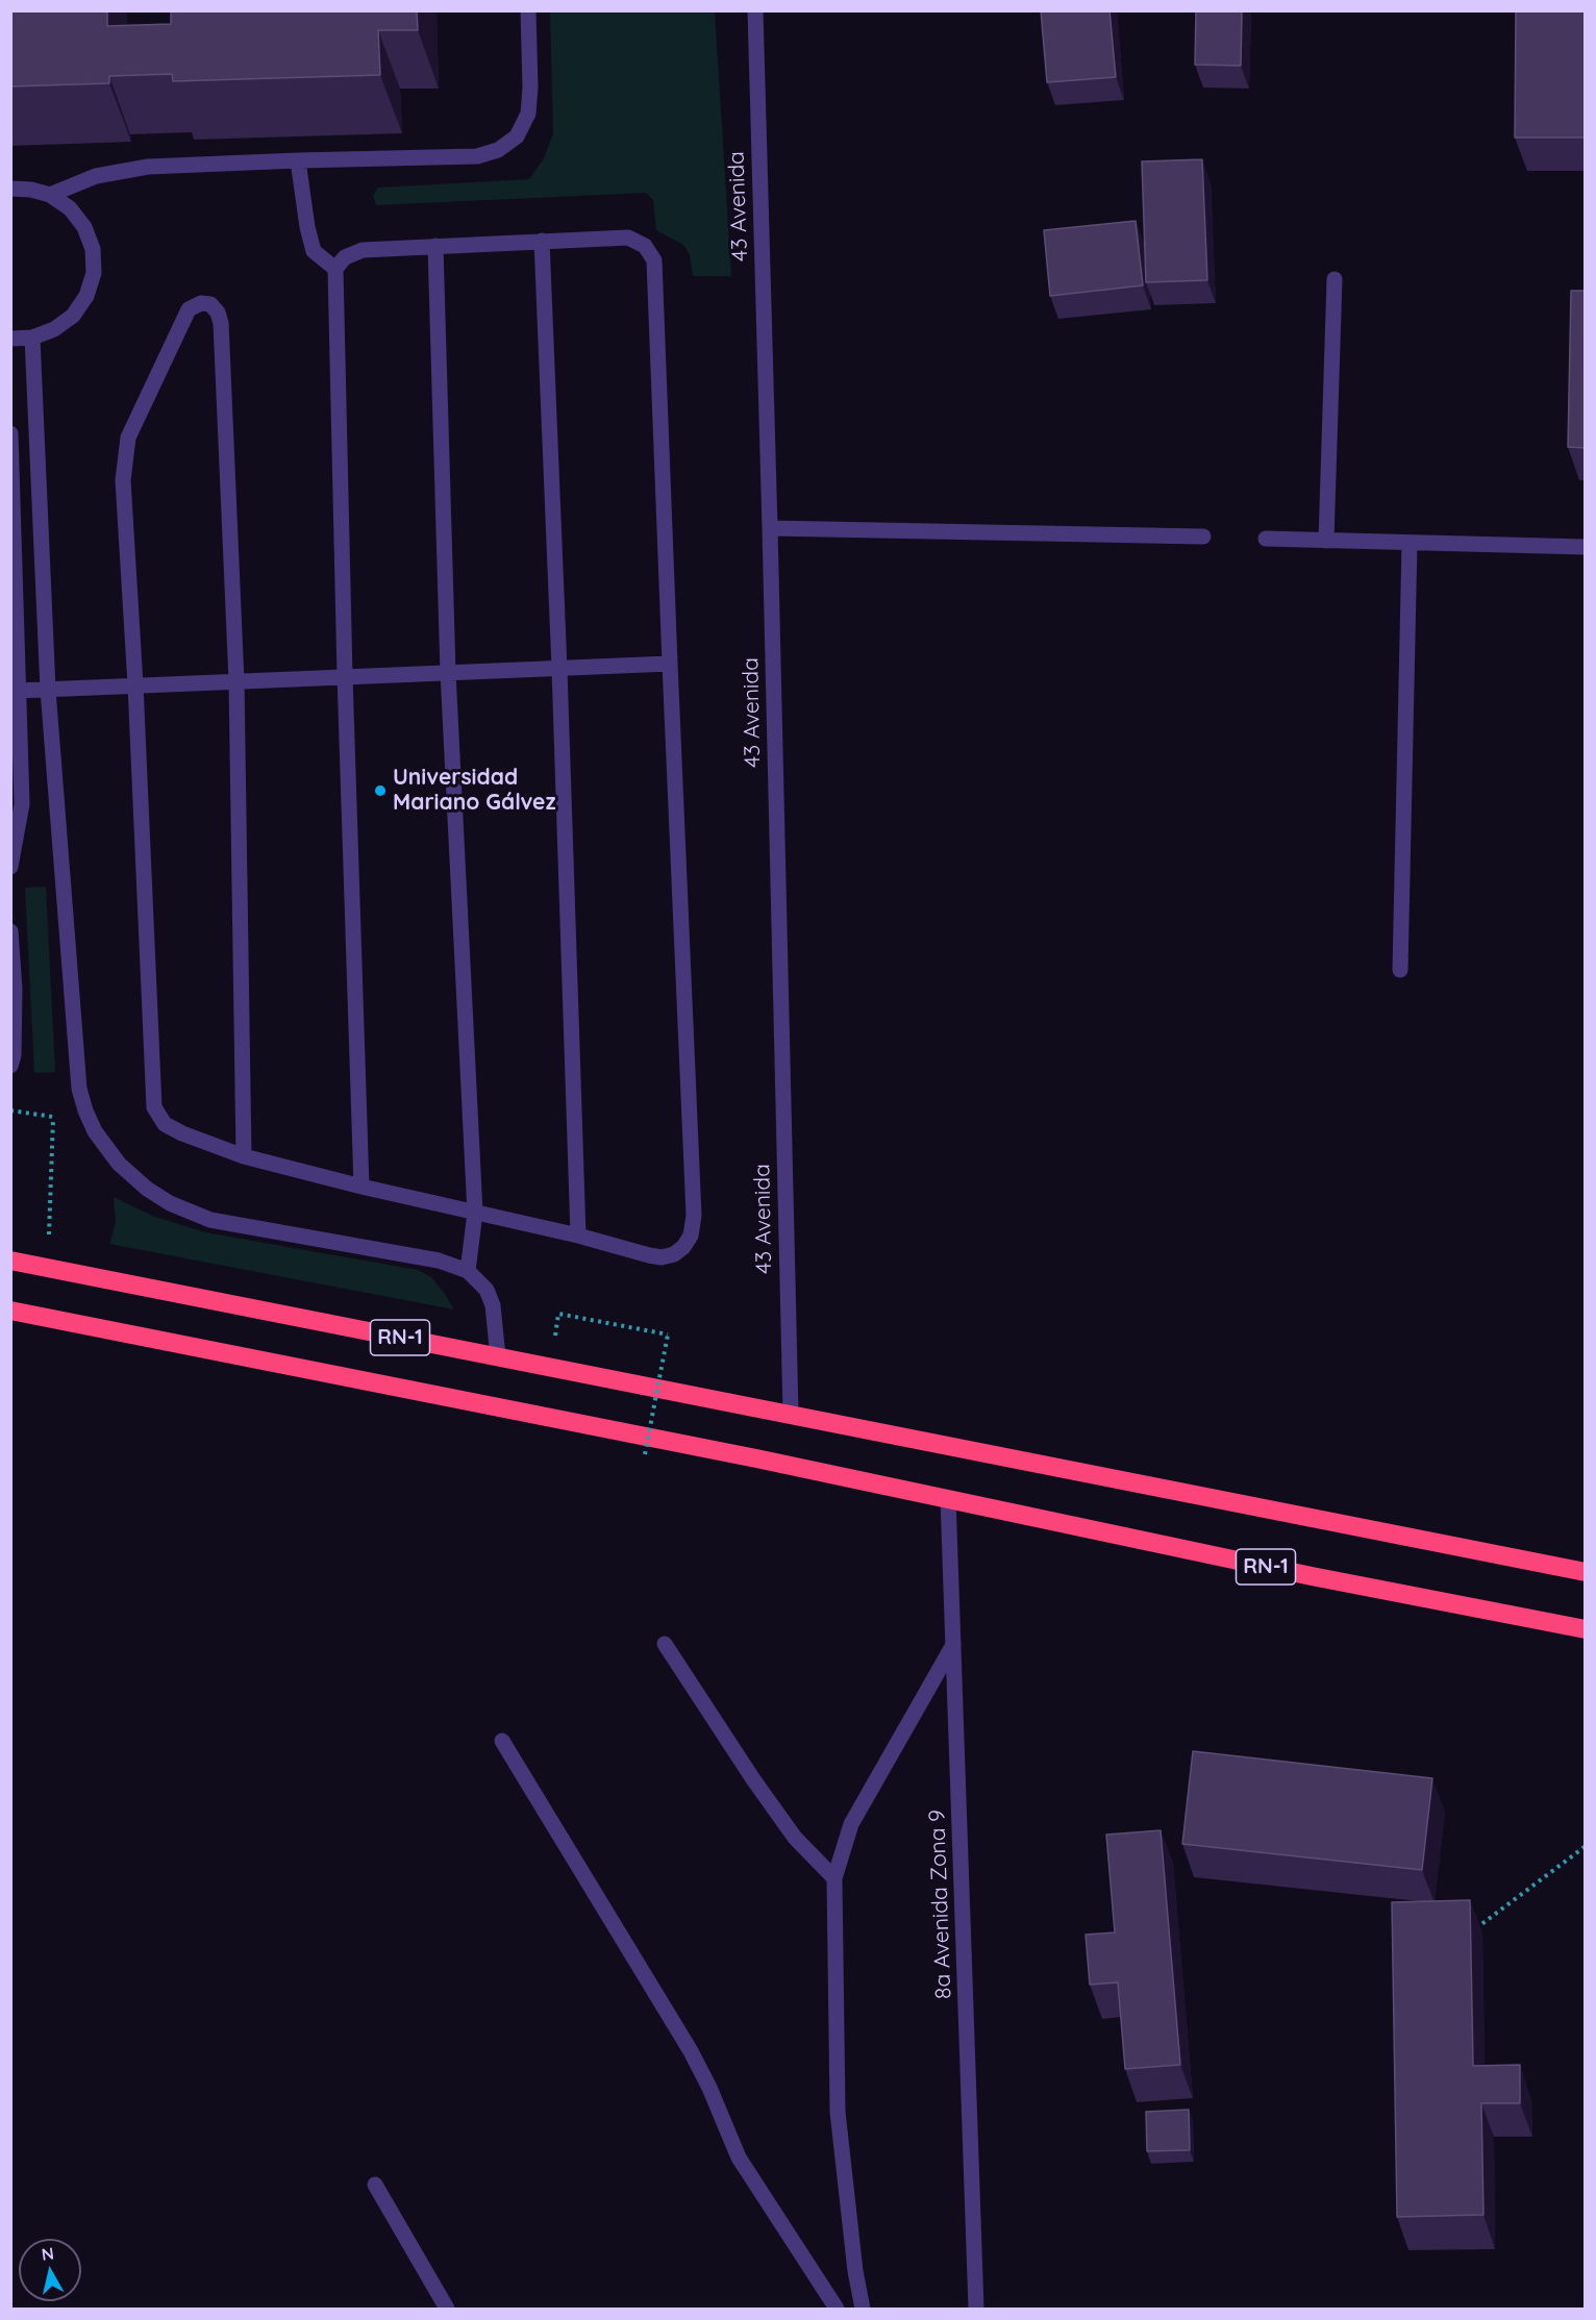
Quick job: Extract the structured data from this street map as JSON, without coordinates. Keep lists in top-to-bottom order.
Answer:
{
  "streets": {
    "highway": ["RN-1"],
    "street": ["43 Avenida", "8a Avenida Zona 9"]
  },
  "crossings": [
    ["43 Avenida", "RN-1"],
    ["RN-1", "8a Avenida Zona 9"]
  ],
  "places": ["Universidad Mariano Gálvez"],
  "north": "top"
}
